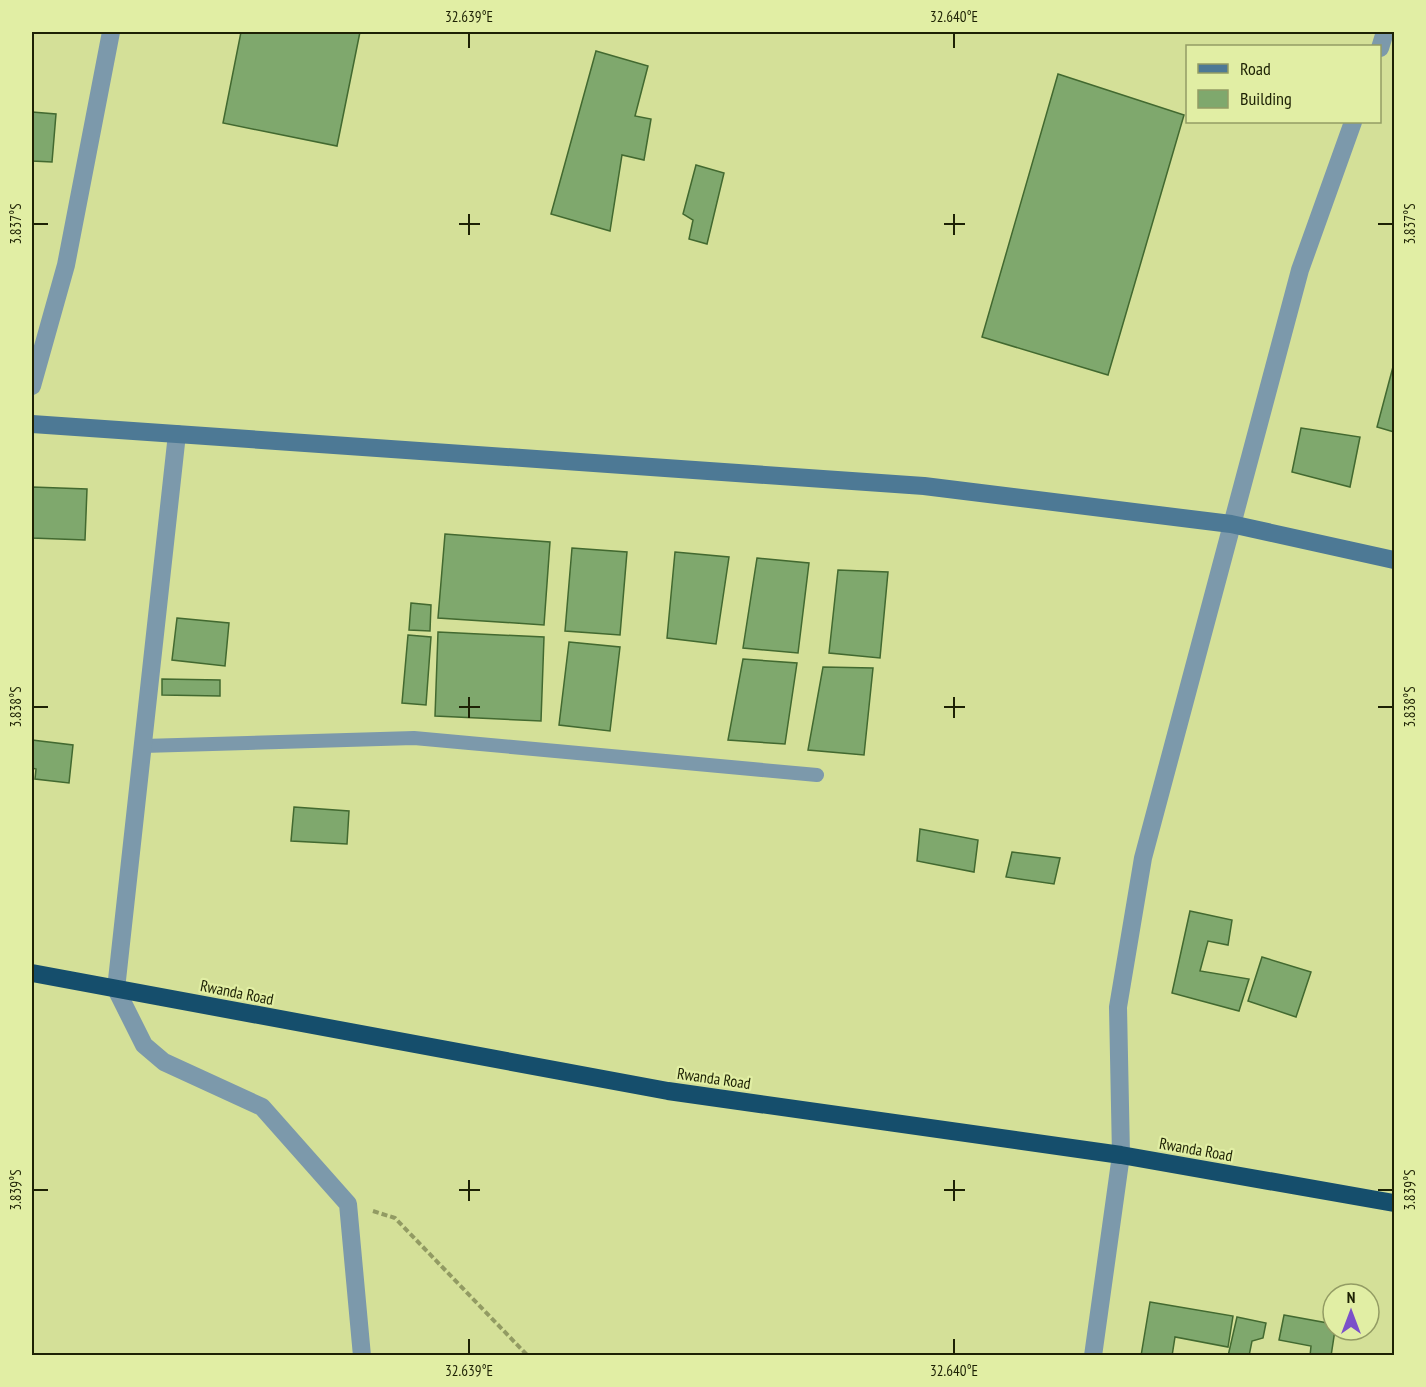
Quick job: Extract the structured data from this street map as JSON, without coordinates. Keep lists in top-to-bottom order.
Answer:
{
  "streets": {
    "highway": ["Rwanda Road"]
  },
  "legend": ["Road", "Building"],
  "north": "top",
  "coordinates": [
    "32.639°E",
    "32.640°E",
    "3.837°S",
    "3.838°S",
    "3.839°S"
  ]
}
